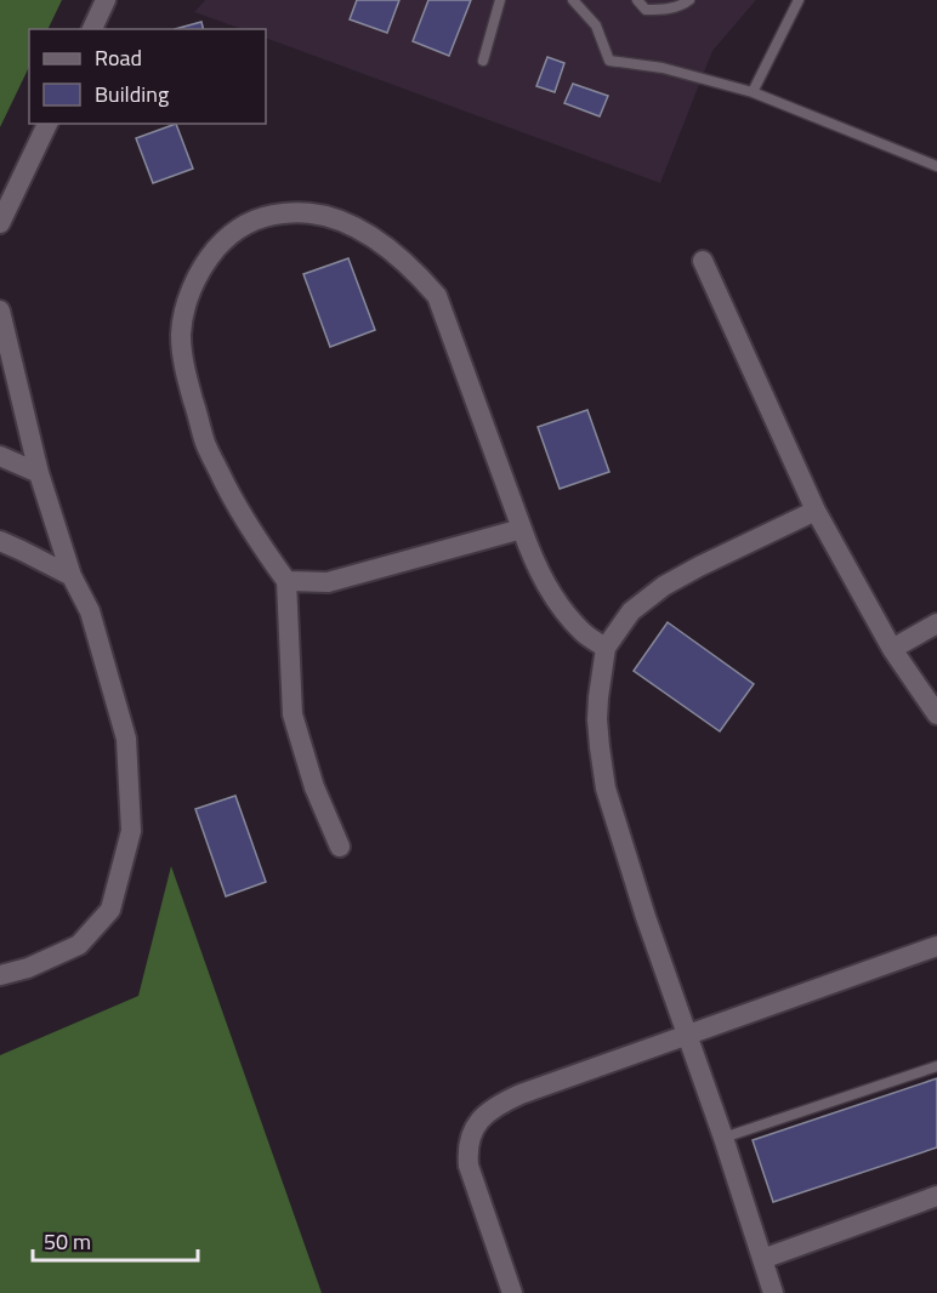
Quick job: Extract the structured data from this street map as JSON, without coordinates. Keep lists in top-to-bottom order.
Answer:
{
  "legend": ["Road", "Building"],
  "scale_bar": "50 m"
}
